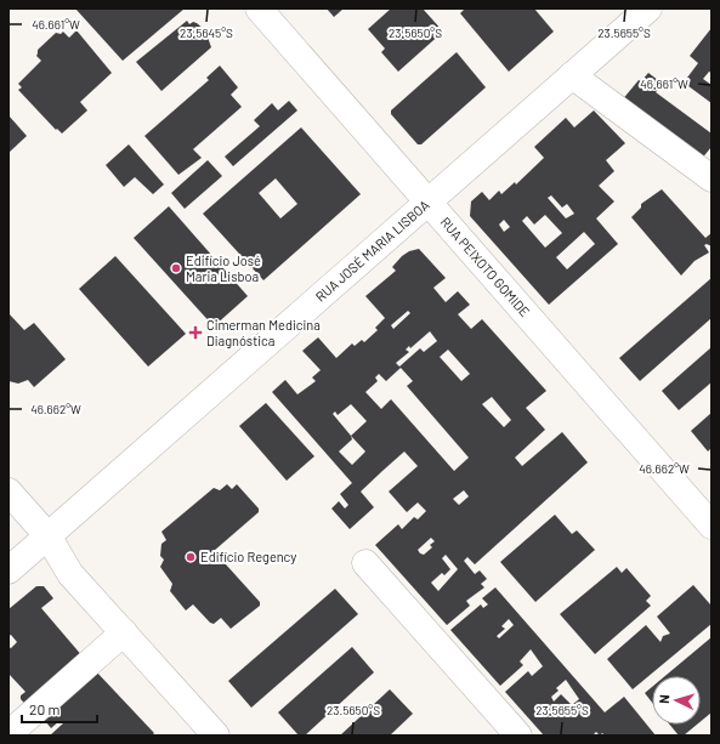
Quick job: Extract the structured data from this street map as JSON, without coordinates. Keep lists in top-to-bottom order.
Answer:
{
  "streets": {
    "street": ["RUA JOSÉ MARIA LISBOA", "RUA PEIXOTO GOMIDE"]
  },
  "crossings": [
    ["RUA JOSÉ MARIA LISBOA", "RUA PEIXOTO GOMIDE"]
  ],
  "places": {
    "other": ["Edifício José Maria Lisboa", "Edifício Regency"],
    "health": ["Cimerman Medicina Diagnóstica"]
  },
  "scale_bar": "20 m",
  "north": "left",
  "coordinates": [
    "46.661°W",
    "23.5645°S",
    "23.5650°S",
    "23.5655°S",
    "46.662°W"
  ]
}
